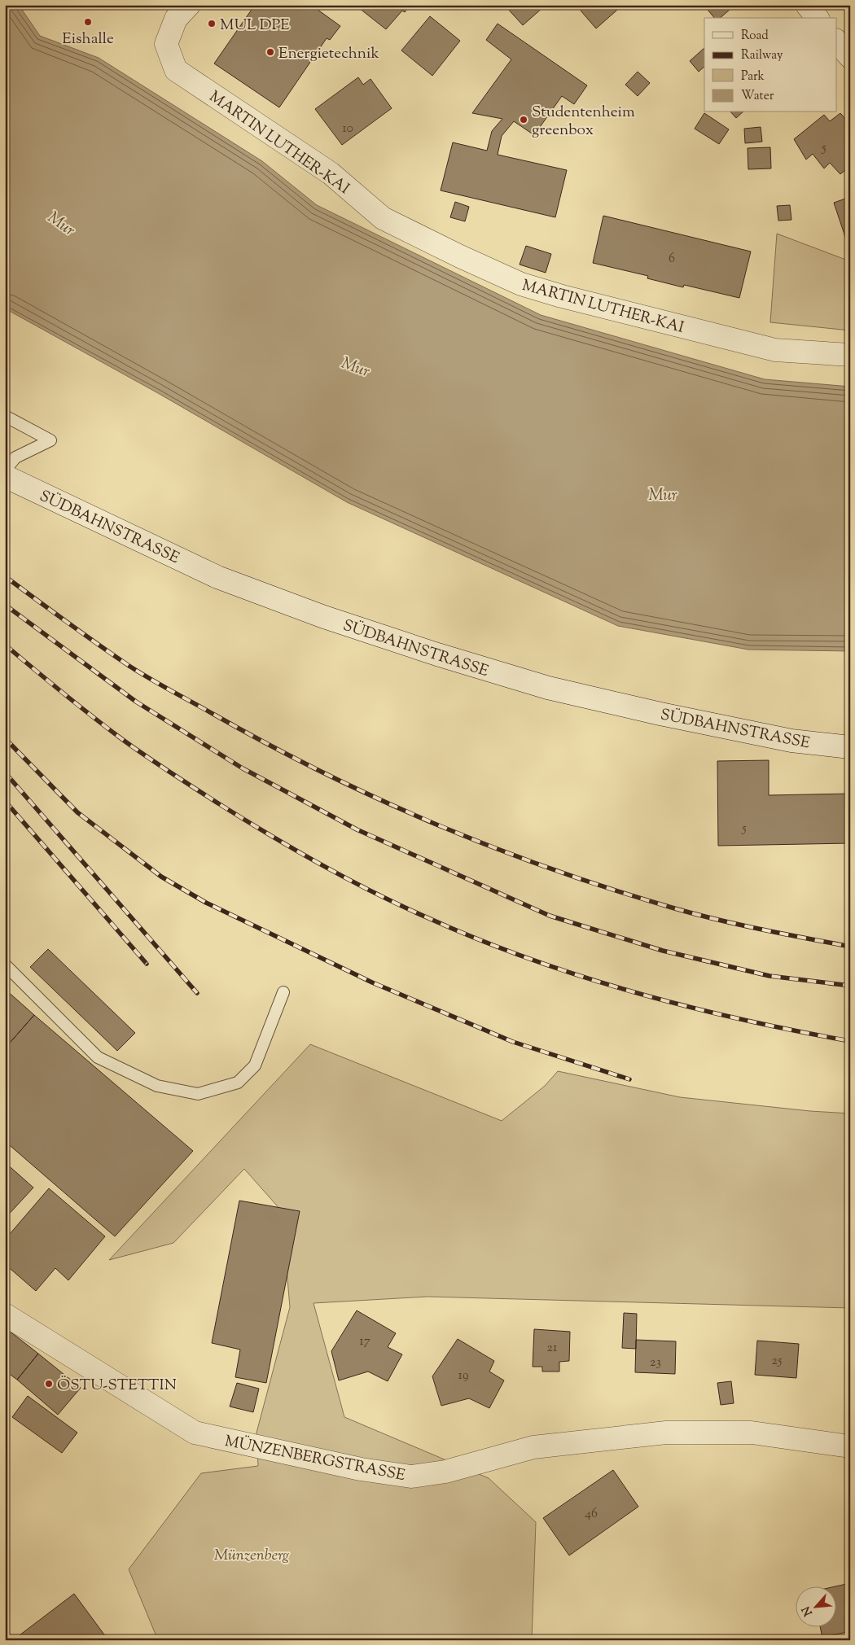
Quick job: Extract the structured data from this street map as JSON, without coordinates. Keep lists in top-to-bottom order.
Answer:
{
  "streets": {
    "street": ["MARTIN LUTHER-KAI", "SÜDBAHNSTRASSE", "MÜNZENBERGSTRASSE"]
  },
  "water": ["Mur"],
  "parks": ["Münzenberg"],
  "places": [
    "Eishalle",
    "MUL DPE",
    "Energietechnik",
    "Studentenheim greenbox",
    "ÖSTU-STETTIN"
  ],
  "house_numbers": [
    "10",
    "5",
    "6",
    "5",
    "17",
    "21",
    "25",
    "23",
    "19",
    "46"
  ],
  "legend": [
    "Road",
    "Railway",
    "Park",
    "Water"
  ],
  "north": "bottom left"
}
